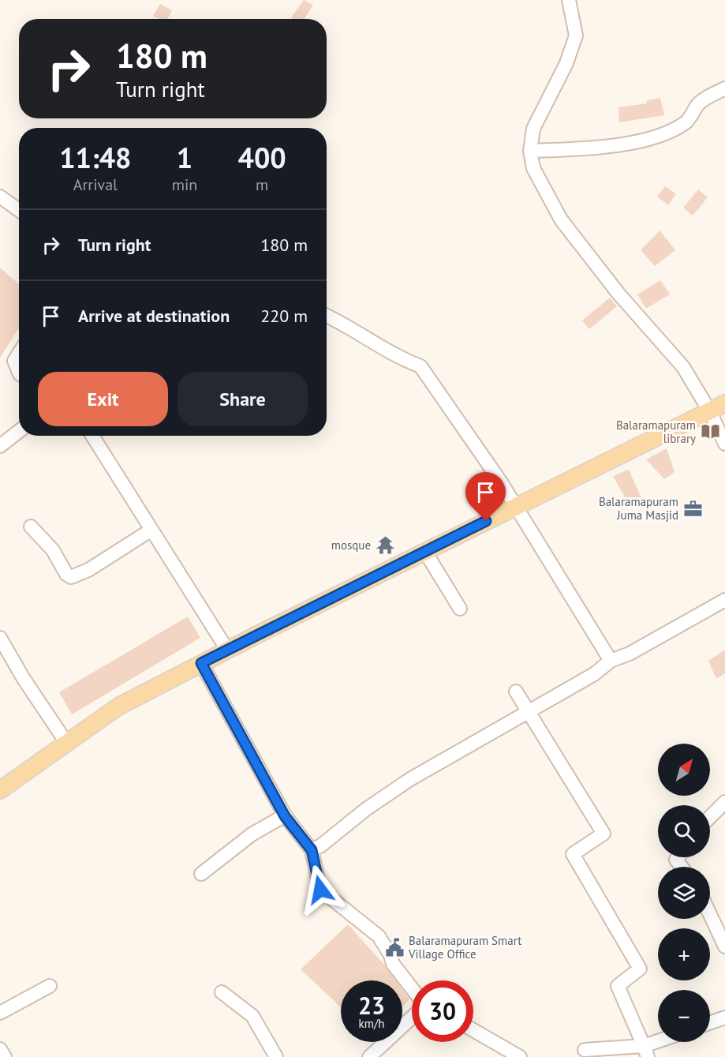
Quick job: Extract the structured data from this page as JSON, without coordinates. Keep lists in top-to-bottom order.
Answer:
{
  "places": {
    "library": ["Balaramapuram library"],
    "office": ["Balaramapuram Juma Masjid"],
    "temple": ["mosque"],
    "public building": ["Balaramapuram Smart Village Office"]
  },
  "north": "top right",
  "page": {
    "turn": ["180 m", "Turn right"],
    "eta": [
      "11:48",
      "Arrival",
      "1",
      "min",
      "400",
      "m"
    ],
    "list": [
      {
        "name": "Turn right",
        "value": "180 m"
      },
      {
        "name": "Arrive at destination",
        "value": "220 m"
      }
    ],
    "buttons": ["Exit", "Share"],
    "map_buttons": ["+", "−"],
    "speed": "23 km/h",
    "limit": "30"
  }
}
